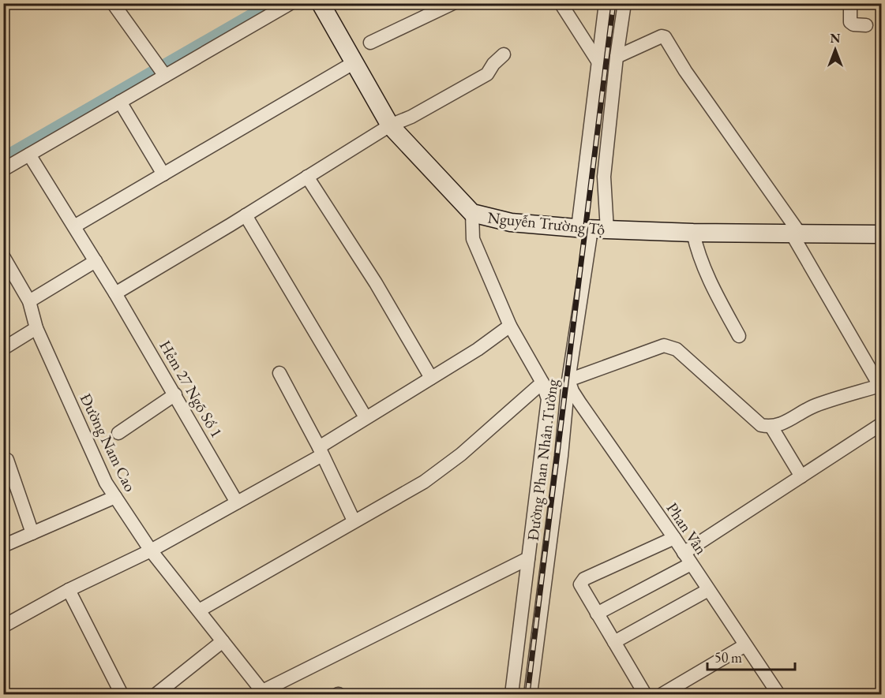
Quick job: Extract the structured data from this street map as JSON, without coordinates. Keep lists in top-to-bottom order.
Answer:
{
  "streets": {
    "main road": ["Nguyễn Trường Tộ"],
    "street": [
      "Hẻm 27 Ngõ Số 1",
      "Đường Nam Cao",
      "Đường Phan Nhân Tường",
      "Phan Vân"
    ]
  },
  "crossings": [
    ["Nguyễn Trường Tộ", "Đường Phan Nhân Tường"],
    ["Đường Phan Nhân Tường", "Phan Vân"]
  ],
  "scale_bar": "50 m",
  "north": "top"
}
